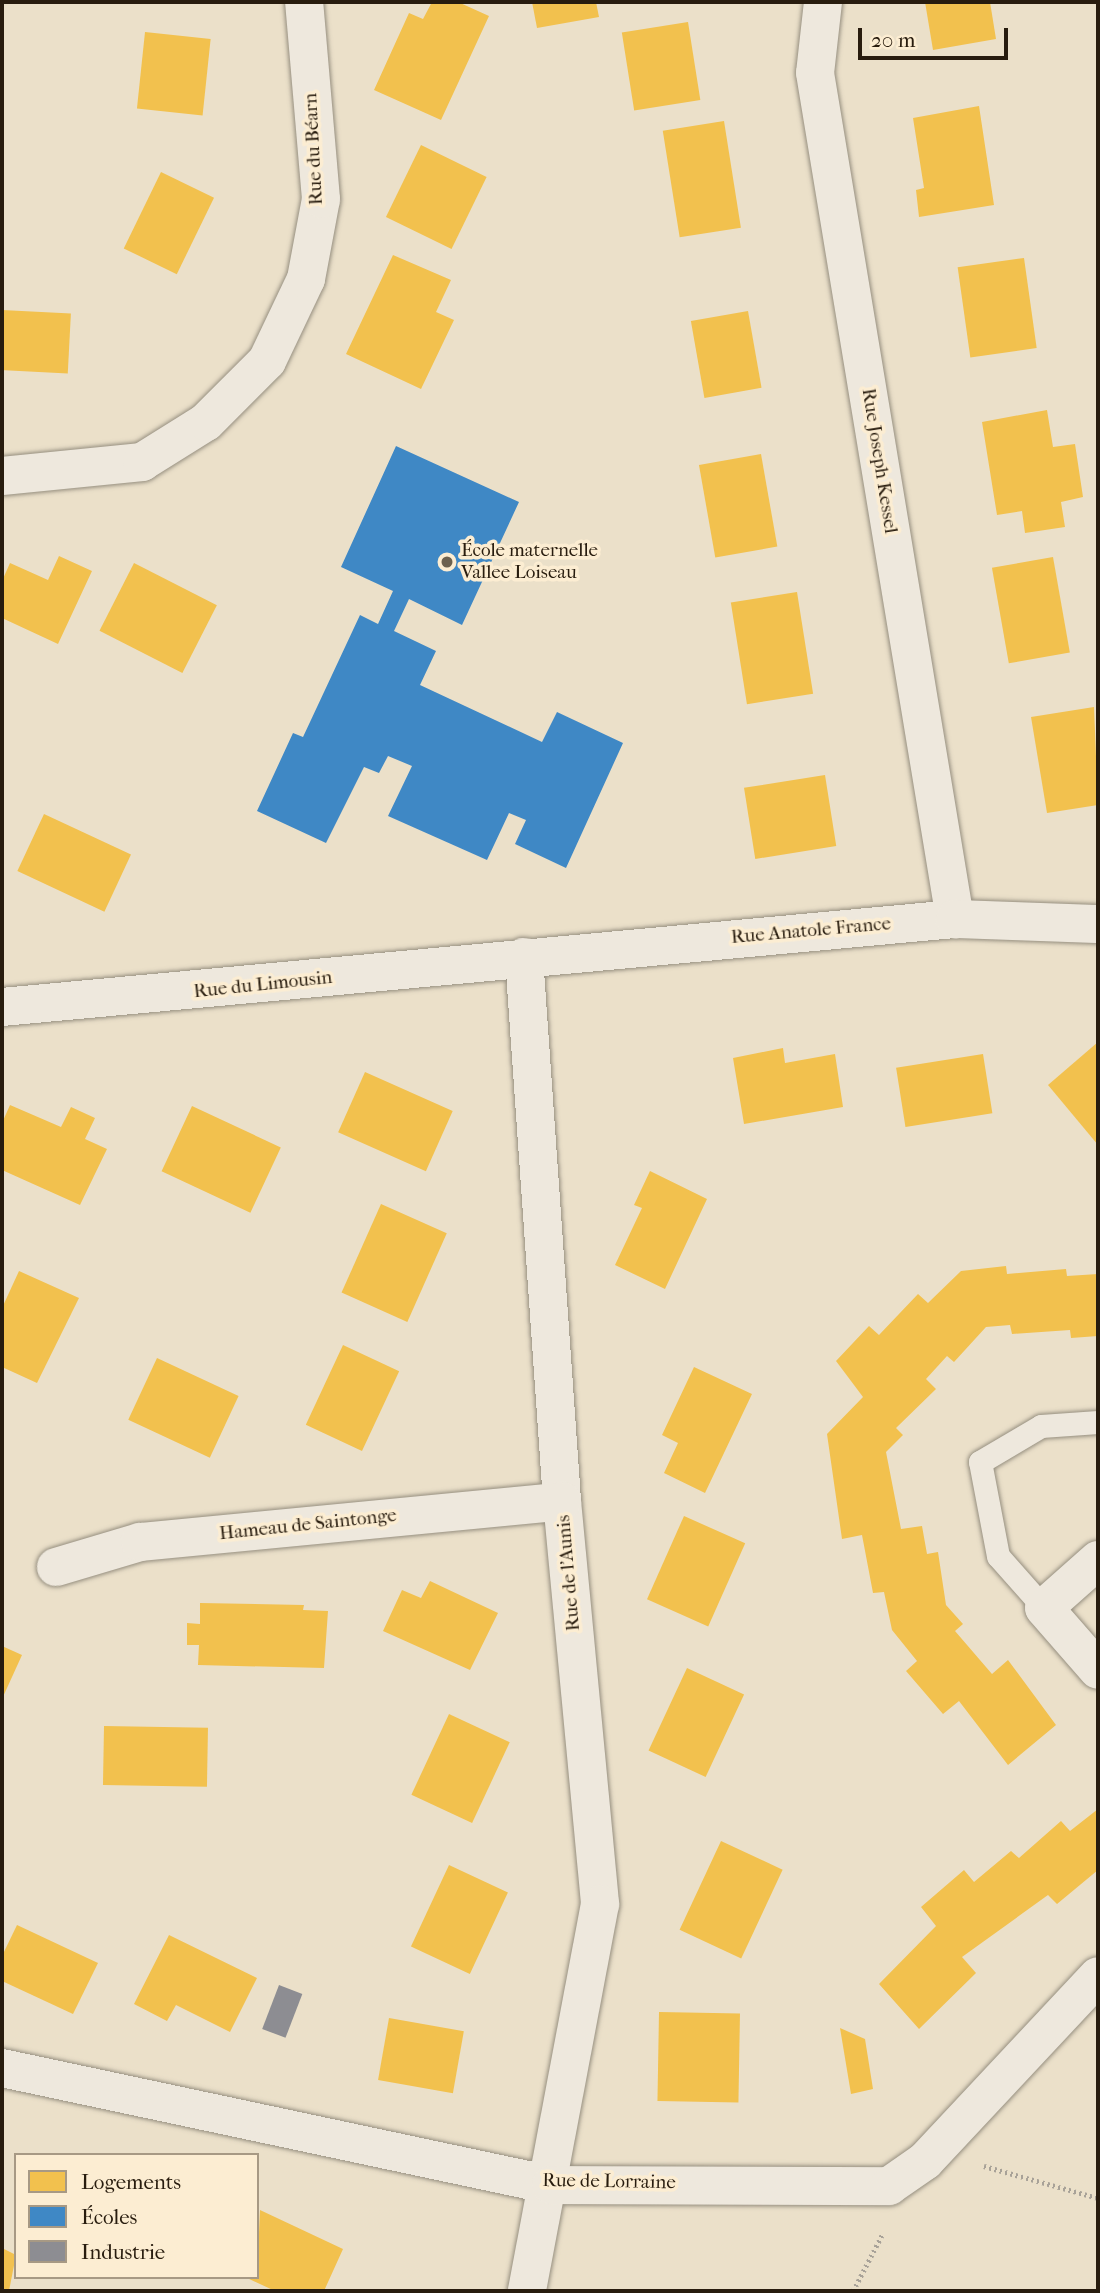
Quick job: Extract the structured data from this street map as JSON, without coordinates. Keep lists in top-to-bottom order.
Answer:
{
  "streets": {
    "street": [
      "Rue du Béarn",
      "Rue Joseph Kessel",
      "Rue Anatole France",
      "Rue du Limousin",
      "Hameau de Saintonge",
      "Rue de l'Aunis",
      "Rue de Lorraine"
    ]
  },
  "crossings": [
    ["Rue Joseph Kessel", "Rue Anatole France"],
    ["Rue Anatole France", "Rue du Limousin"],
    ["Rue Anatole France", "Rue de l'Aunis"],
    ["Rue du Limousin", "Rue de l'Aunis"],
    ["Hameau de Saintonge", "Rue de l'Aunis"],
    ["Rue de l'Aunis", "Rue de Lorraine"]
  ],
  "places": ["École maternelle Vallee Loiseau"],
  "legend": ["Logements", "Écoles", "Industrie"],
  "scale_bar": "20 m"
}
